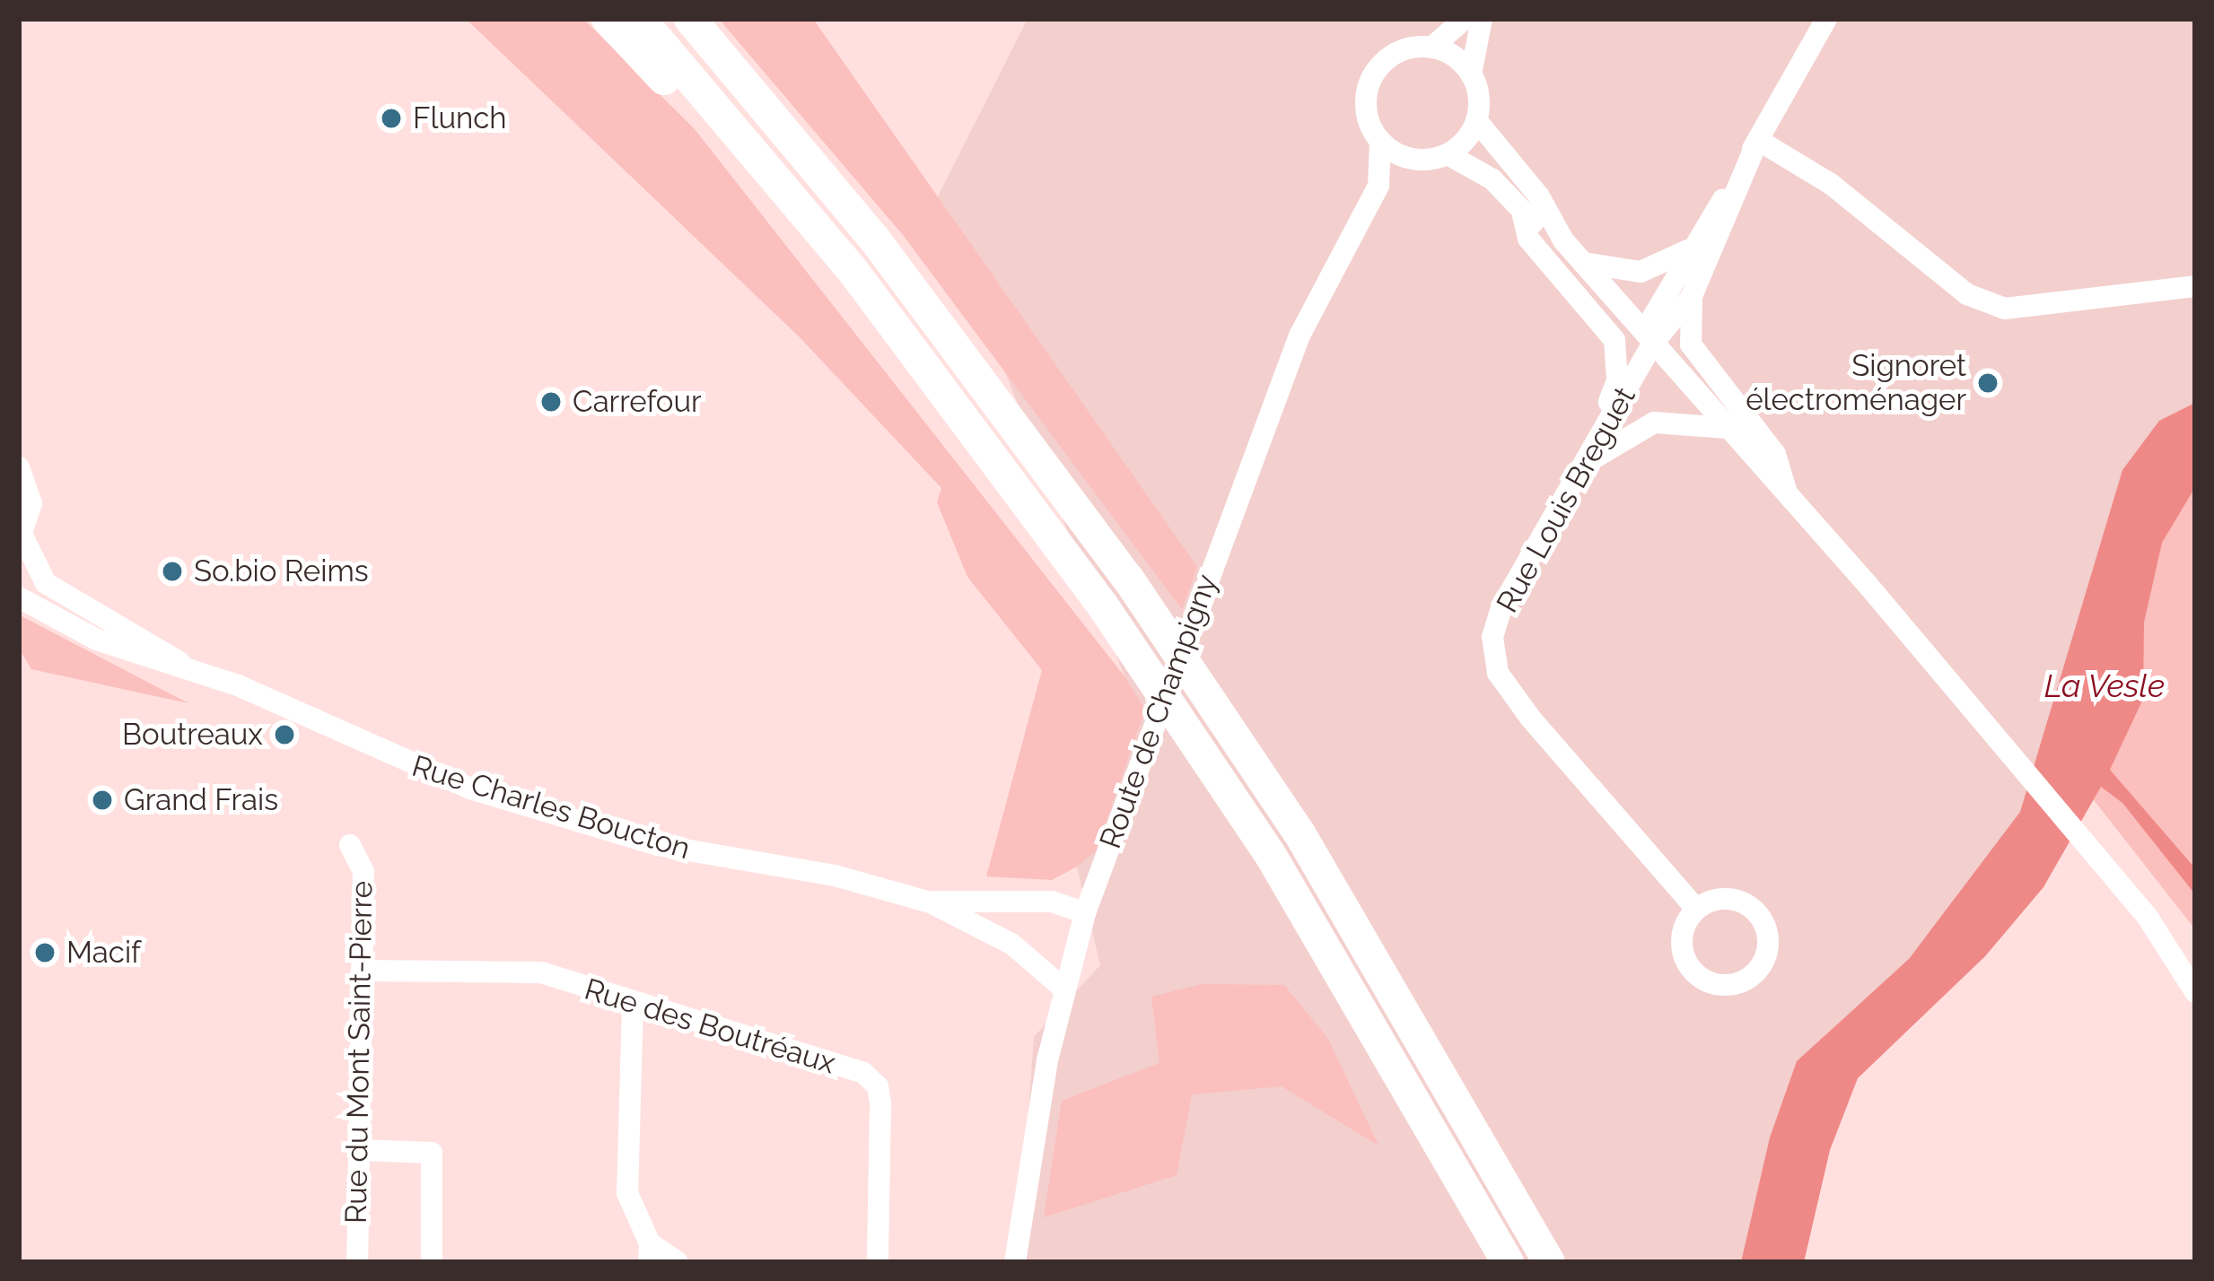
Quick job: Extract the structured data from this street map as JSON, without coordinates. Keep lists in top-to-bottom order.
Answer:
{
  "streets": {
    "street": [
      "Rue Louis Breguet",
      "Route de Champigny",
      "Rue Charles Boucton",
      "Rue des Boutréaux",
      "Rue du Mont Saint-Pierre"
    ]
  },
  "crossings": [
    ["Route de Champigny", "Rue Charles Boucton"],
    ["Rue des Boutréaux", "Rue du Mont Saint-Pierre"]
  ],
  "water": ["La Vesle"],
  "places": [
    "Flunch",
    "Signoret électroménager",
    "Carrefour",
    "So.bio Reims",
    "Boutreaux",
    "Grand Frais",
    "Macif"
  ]
}
